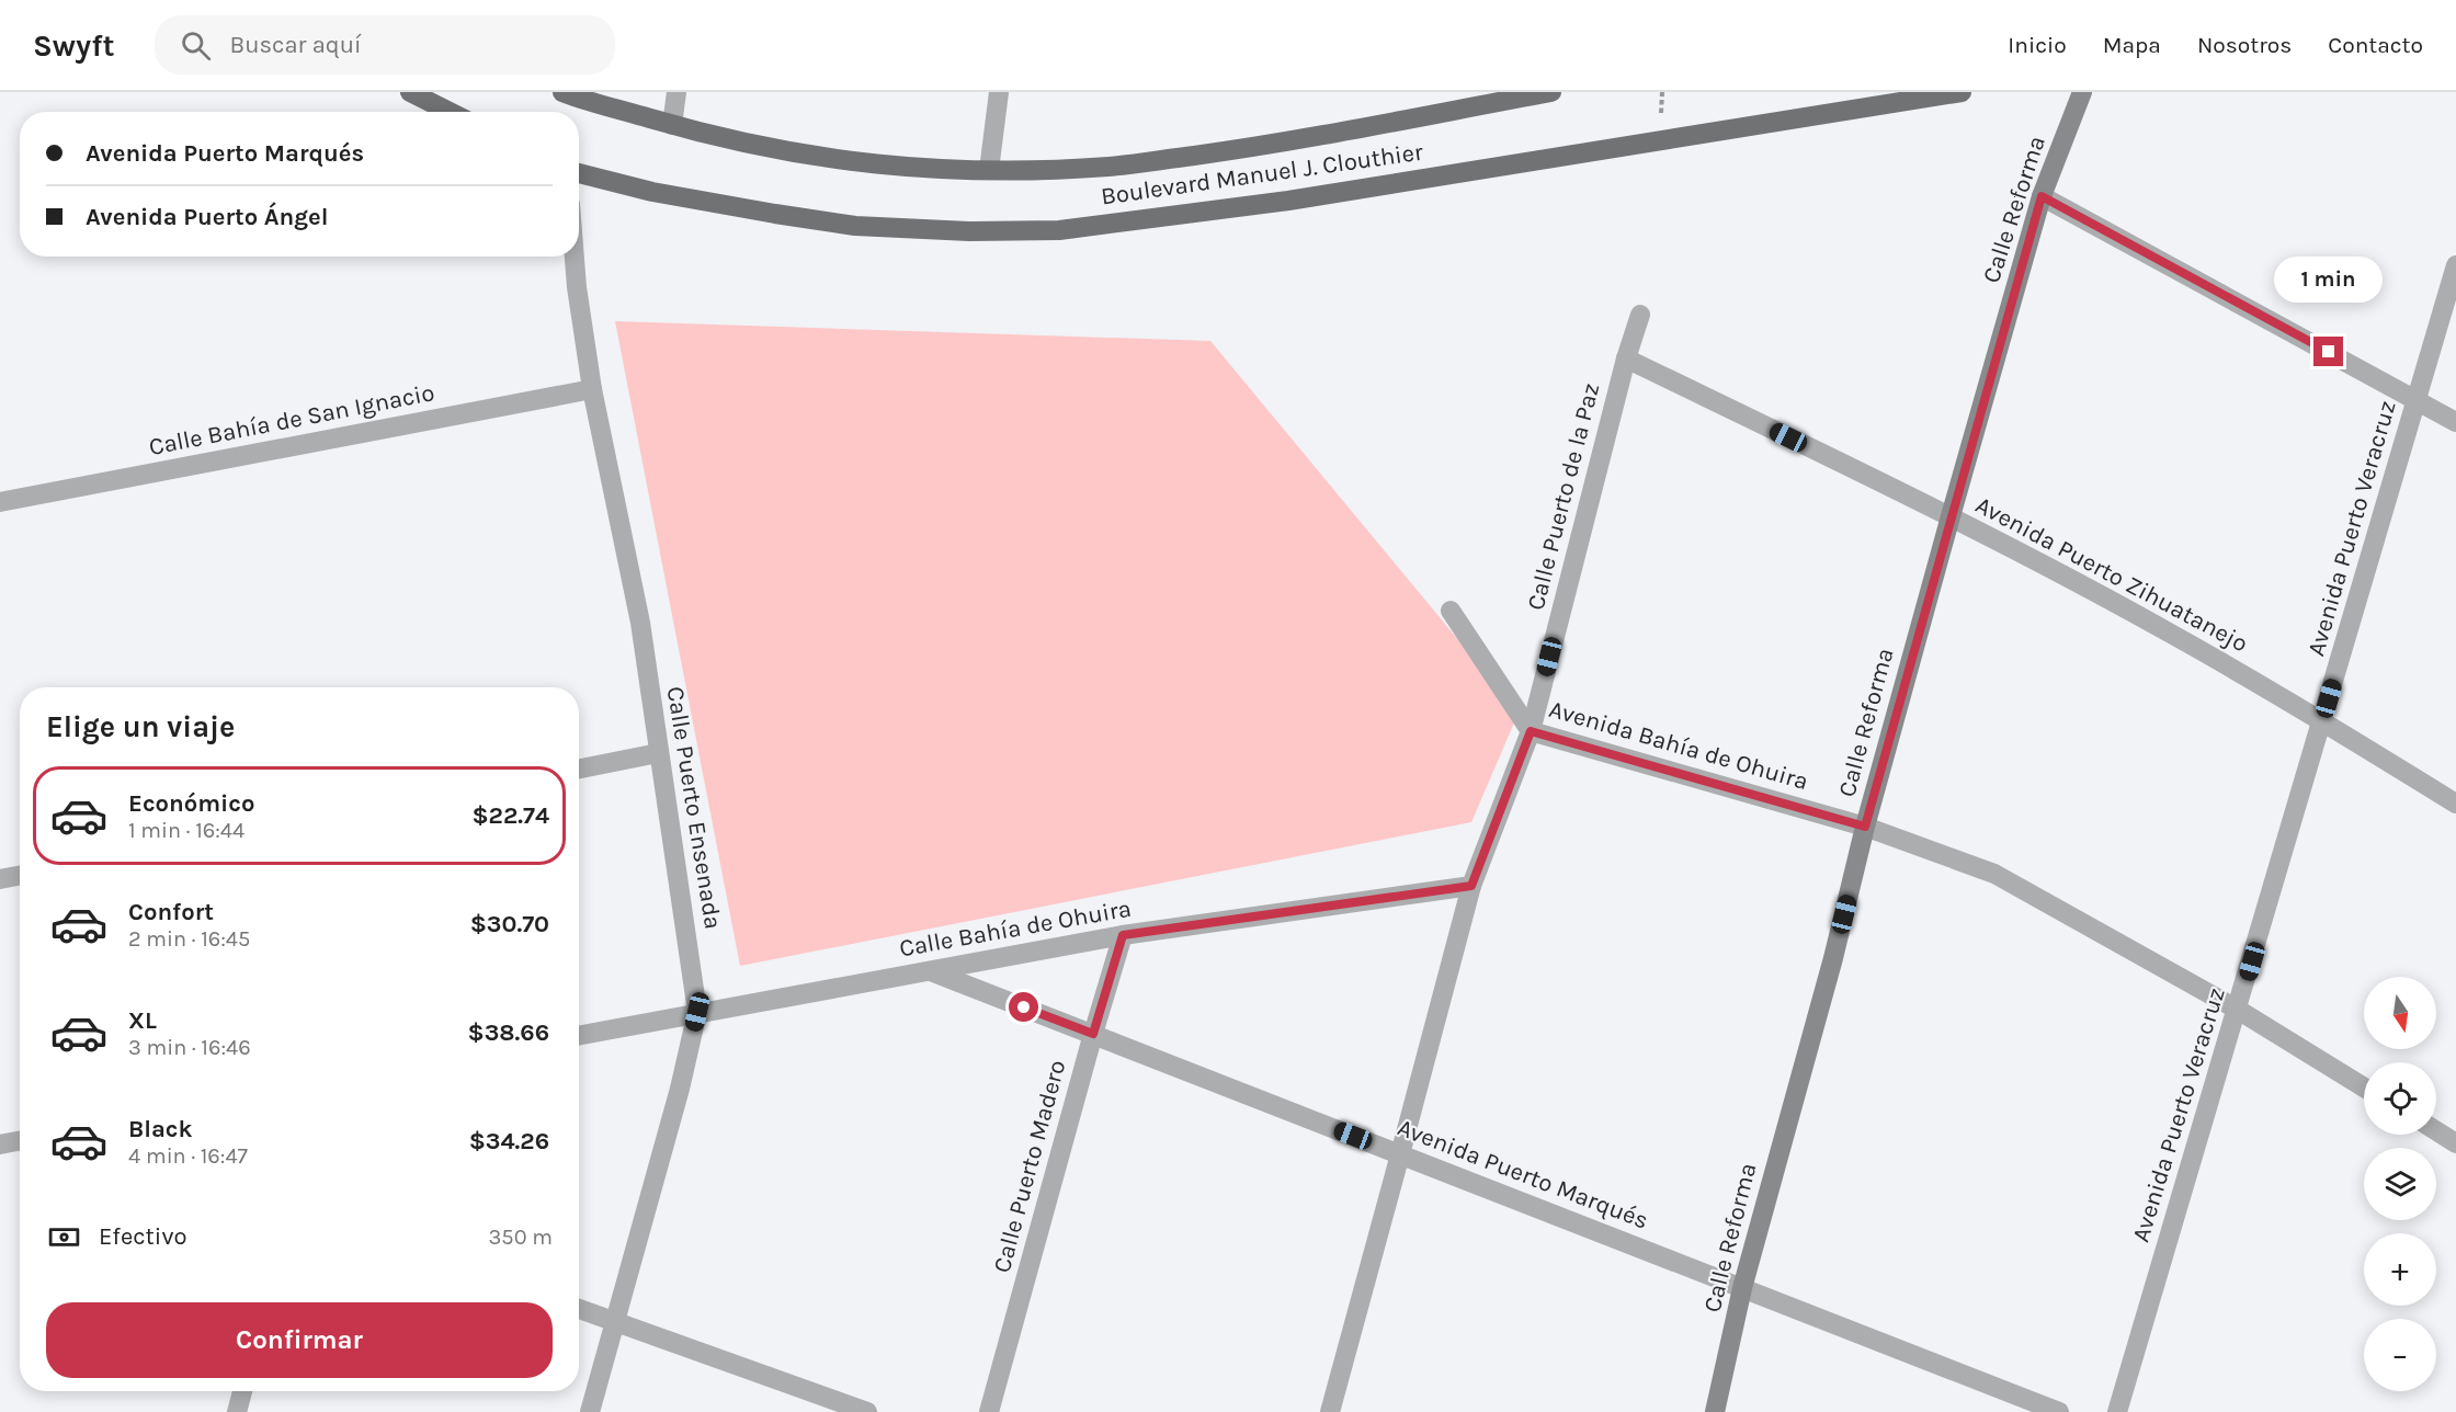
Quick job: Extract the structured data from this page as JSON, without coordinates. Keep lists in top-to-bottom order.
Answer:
{
  "streets": {
    "main road": ["Boulevard Manuel J. Clouthier"],
    "street": [
      "Calle Reforma",
      "Calle Bahía de San Ignacio",
      "Calle Puerto de la Paz",
      "Avenida Puerto Veracruz",
      "Avenida Puerto Zihuatanejo",
      "Avenida Bahía de Ohuira",
      "Calle Puerto Ensenada",
      "Calle Bahía de Ohuira",
      "Calle Puerto Madero",
      "Avenida Puerto Marqués"
    ]
  },
  "crossings": [
    ["Calle Reforma", "Avenida Puerto Zihuatanejo"],
    ["Calle Reforma", "Avenida Bahía de Ohuira"],
    ["Calle Reforma", "Avenida Puerto Marqués"],
    ["Calle Bahía de San Ignacio", "Calle Puerto Ensenada"],
    ["Calle Puerto de la Paz", "Avenida Puerto Zihuatanejo"],
    ["Calle Puerto de la Paz", "Avenida Bahía de Ohuira"],
    ["Calle Puerto de la Paz", "Calle Bahía de Ohuira"],
    ["Calle Puerto de la Paz", "Avenida Puerto Marqués"],
    ["Avenida Puerto Veracruz", "Avenida Puerto Zihuatanejo"],
    ["Avenida Puerto Veracruz", "Avenida Bahía de Ohuira"],
    ["Calle Puerto Ensenada", "Calle Bahía de Ohuira"],
    ["Calle Bahía de Ohuira", "Calle Puerto Madero"],
    ["Calle Bahía de Ohuira", "Avenida Puerto Marqués"],
    ["Calle Puerto Madero", "Avenida Puerto Marqués"]
  ],
  "north": "bottom",
  "page": {
    "header": "Swyft",
    "search": "Buscar aquí",
    "nav": [
      "Inicio",
      "Mapa",
      "Nosotros",
      "Contacto"
    ],
    "banner": ["Avenida Puerto Marqués", "Avenida Puerto Ángel"],
    "bubble": "1 min",
    "heading": "Elige un viaje",
    "list": [
      {
        "name": "Económico",
        "note": "1 min · 16:44",
        "value": "$22.74"
      },
      {
        "name": "Confort",
        "note": "2 min · 16:45",
        "value": "$30.70"
      },
      {
        "name": "XL",
        "note": "3 min · 16:46",
        "value": "$38.66"
      },
      {
        "name": "Black",
        "note": "4 min · 16:47",
        "value": "$34.26"
      }
    ],
    "map_buttons": ["+", "−"],
    "pay": ["Efectivo", "350 m"],
    "buttons": "Confirmar"
  }
}
